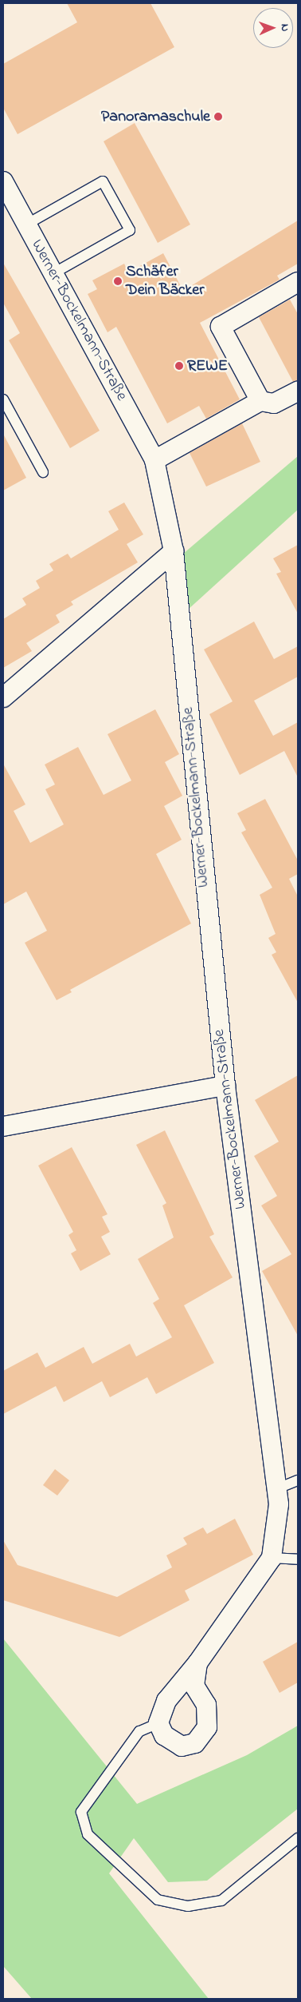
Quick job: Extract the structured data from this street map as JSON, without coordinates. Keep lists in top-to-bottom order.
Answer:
{
  "streets": {
    "street": ["Werner-Bockelmann-Straße"]
  },
  "places": ["Panoramaschule", "Schäfer Dein Bäcker", "REWE"],
  "north": "right"
}
